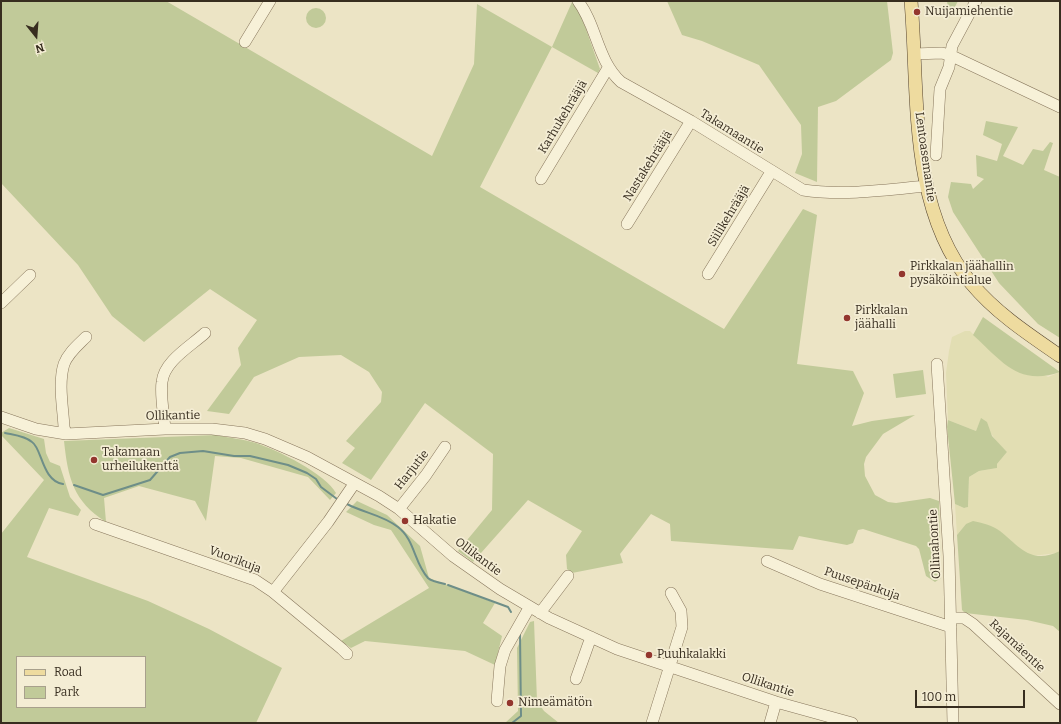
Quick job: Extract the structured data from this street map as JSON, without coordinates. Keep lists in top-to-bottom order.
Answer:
{
  "streets": {
    "main road": ["Lentoasemantie"],
    "street": [
      "Karhukehrääjä",
      "Takamaantie",
      "Nastakehrääjä",
      "Siilikehrääjä",
      "Ollikantie",
      "Harjutie",
      "Ollinahontie",
      "Vuorikuja",
      "Puusepänkuja",
      "Rajamäentie"
    ]
  },
  "crossings": [
    ["Karhukehrääjä", "Takamaantie"],
    ["Takamaantie", "Lentoasemantie"],
    ["Takamaantie", "Nastakehrääjä"],
    ["Takamaantie", "Siilikehrääjä"],
    ["Ollikantie", "Harjutie"],
    ["Ollinahontie", "Puusepänkuja"],
    ["Ollinahontie", "Rajamäentie"],
    ["Puusepänkuja", "Rajamäentie"]
  ],
  "places": [
    "Nuijamiehentie",
    "Pirkkalan jäähallin pysäköintialue",
    "Pirkkalan jäähalli",
    "Takamaan urheilukenttä",
    "Hakatie",
    "Puuhkalakki",
    "Nimeämätön"
  ],
  "legend": ["Road", "Park"],
  "scale_bar": "100 m",
  "north": "bottom"
}
